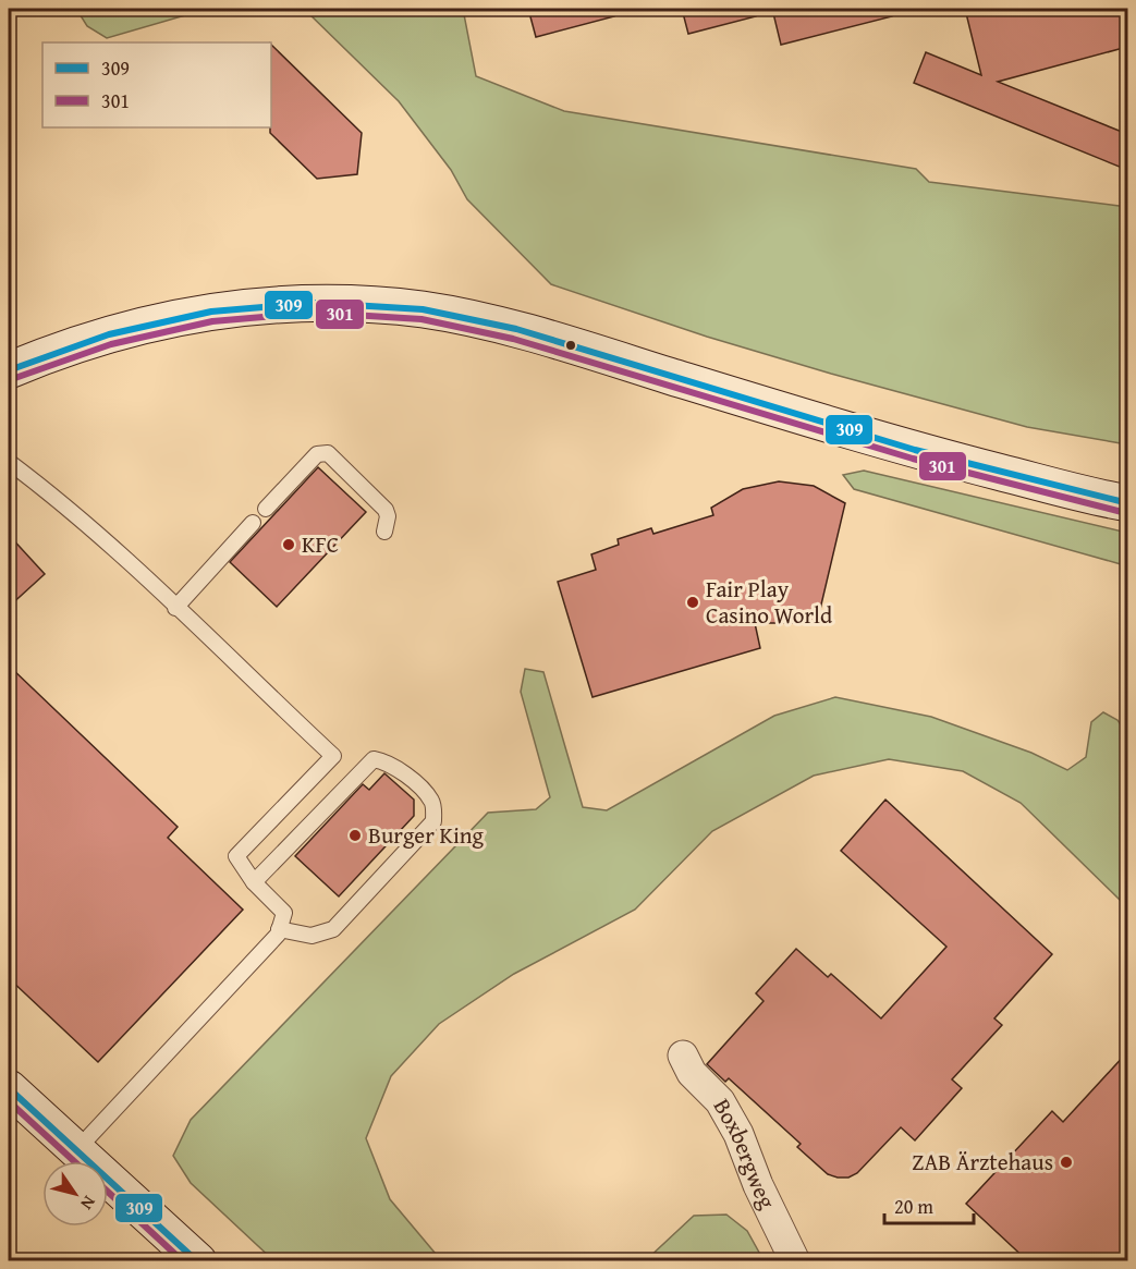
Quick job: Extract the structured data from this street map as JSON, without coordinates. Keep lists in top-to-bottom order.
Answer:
{
  "streets": {
    "street": ["Boxbergweg"]
  },
  "places": [
    "KFC",
    "Fair Play Casino World",
    "Burger King",
    "ZAB Ärztehaus"
  ],
  "lines": ["transit line 309", "transit line 301"],
  "legend": ["309", "301"],
  "scale_bar": "20 m",
  "north": "bottom right"
}
